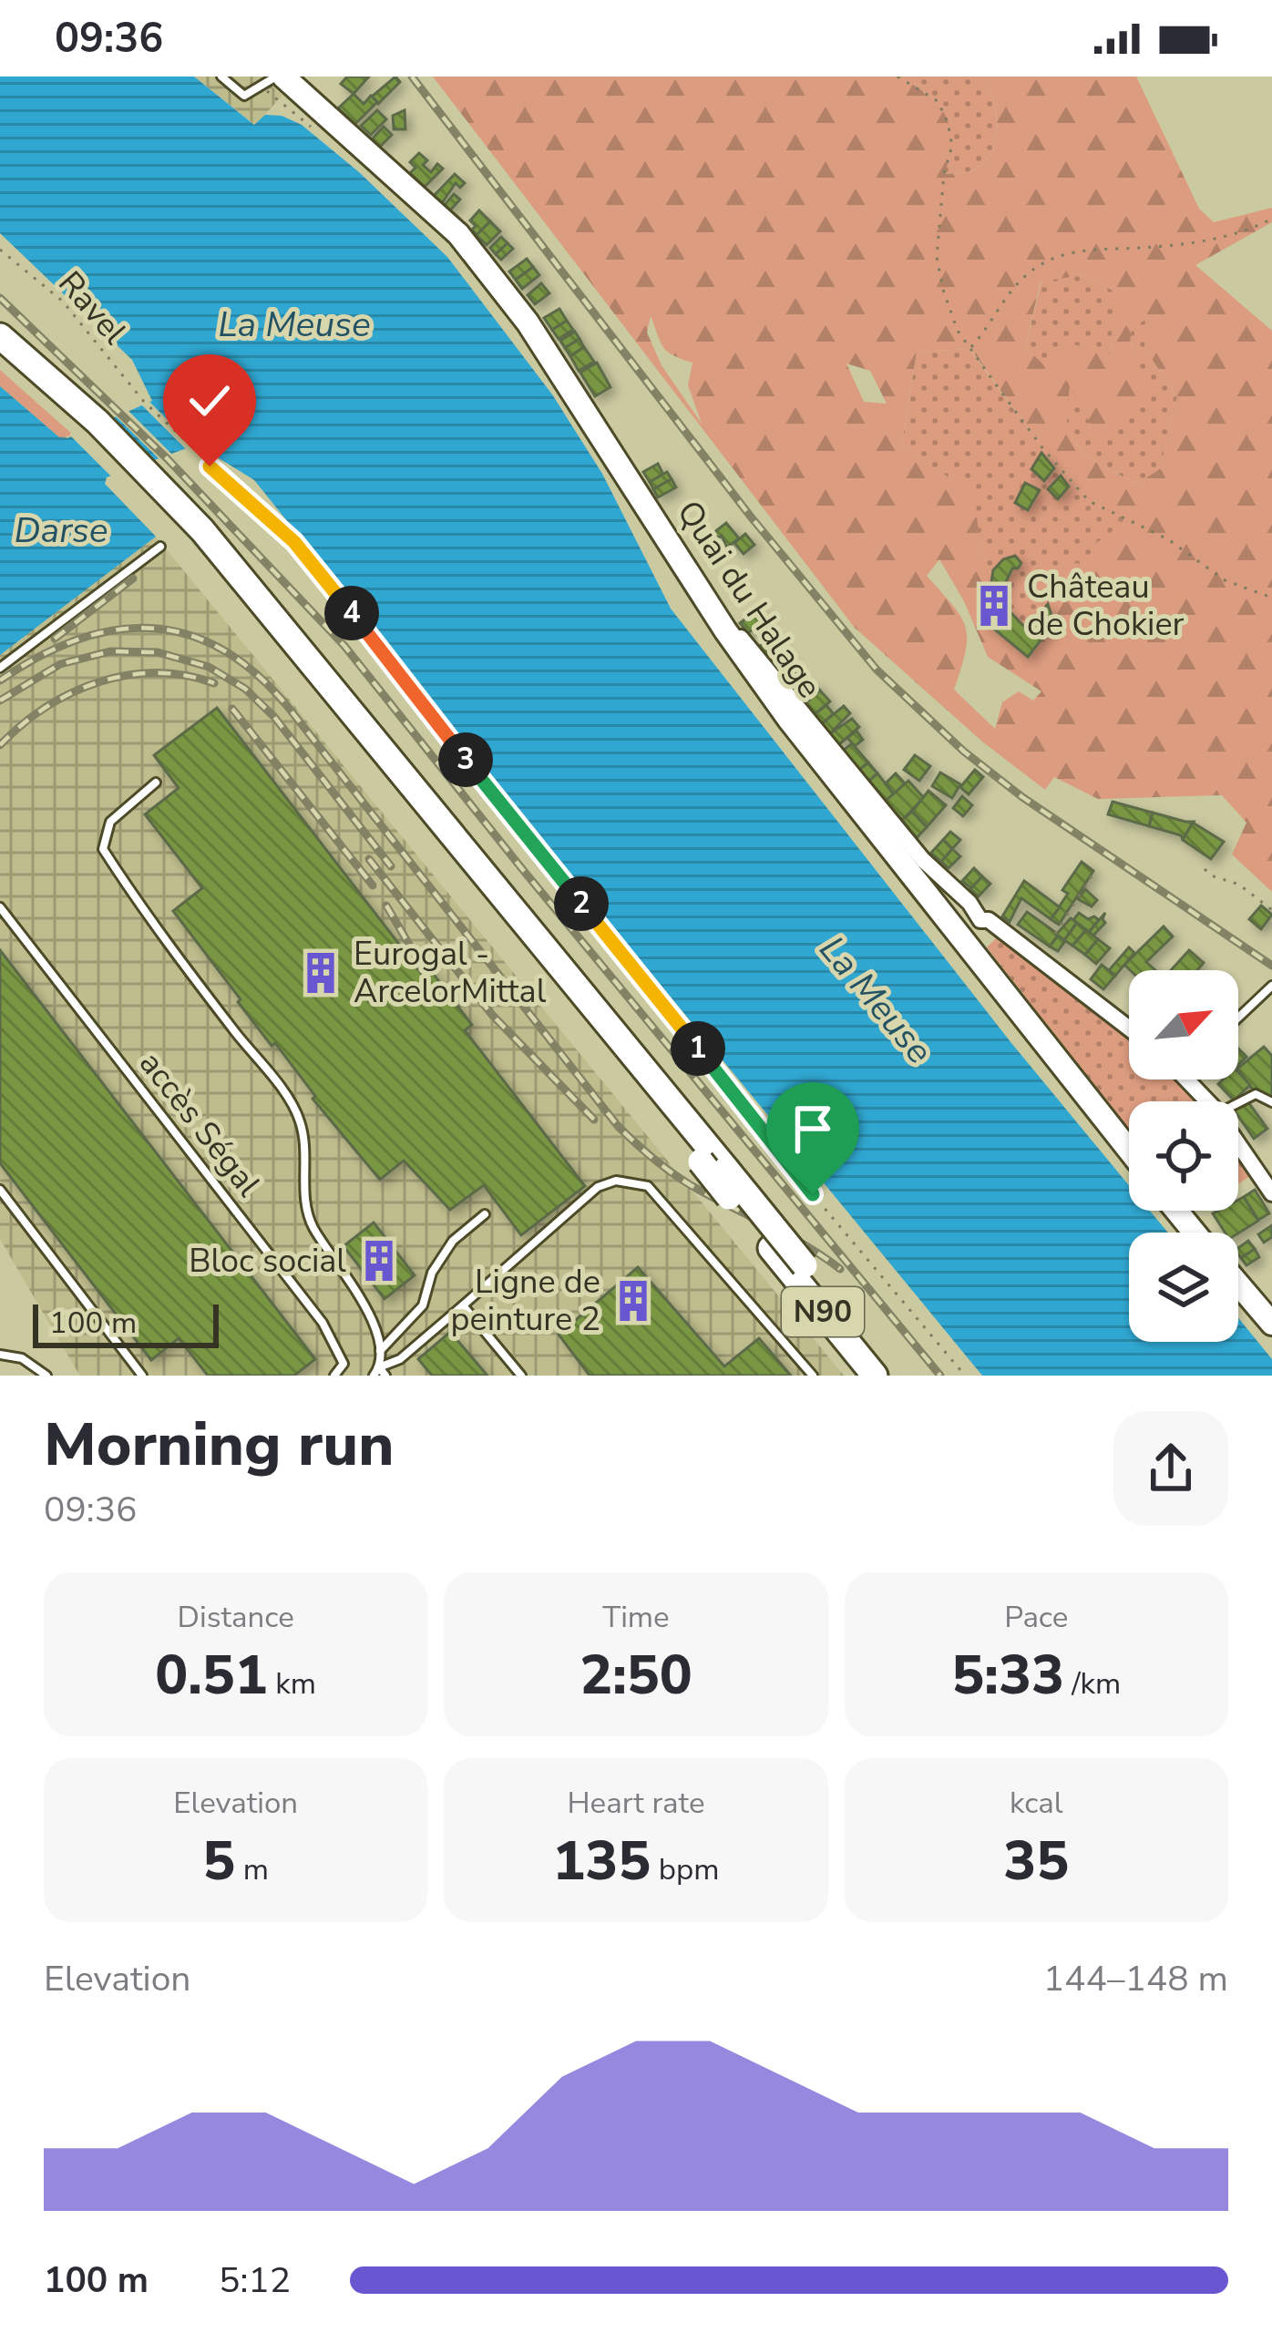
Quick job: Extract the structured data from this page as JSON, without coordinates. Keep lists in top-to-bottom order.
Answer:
{
  "streets": {
    "highway": ["N90"],
    "main road": ["Quai du Halage"],
    "lane": ["accès Ségal"],
    "path": ["Ravel"]
  },
  "water": ["La Meuse", "Darse"],
  "places": {
    "building": [
      "Château de Chokier",
      "Eurogal - ArcelorMittal",
      "Bloc social",
      "Ligne de peinture 2"
    ]
  },
  "scale_bar": "100 m",
  "north": "top right",
  "page": {
    "status": "09:36",
    "pins": [
      "4",
      "3",
      "2",
      "1"
    ],
    "scale": "100 m",
    "heading": ["Morning run", "09:36"],
    "stats": [
      ["Distance", "0.51 km"],
      ["Time", "2:50"],
      ["Pace", "5:33 /km"],
      ["Elevation", "5 m"],
      ["Heart rate", "135 bpm"],
      ["kcal", "35"]
    ],
    "chart": ["Elevation", "144–148 m"],
    "list": [
      {
        "name": "100 m",
        "note": "5:12"
      }
    ]
  }
}
